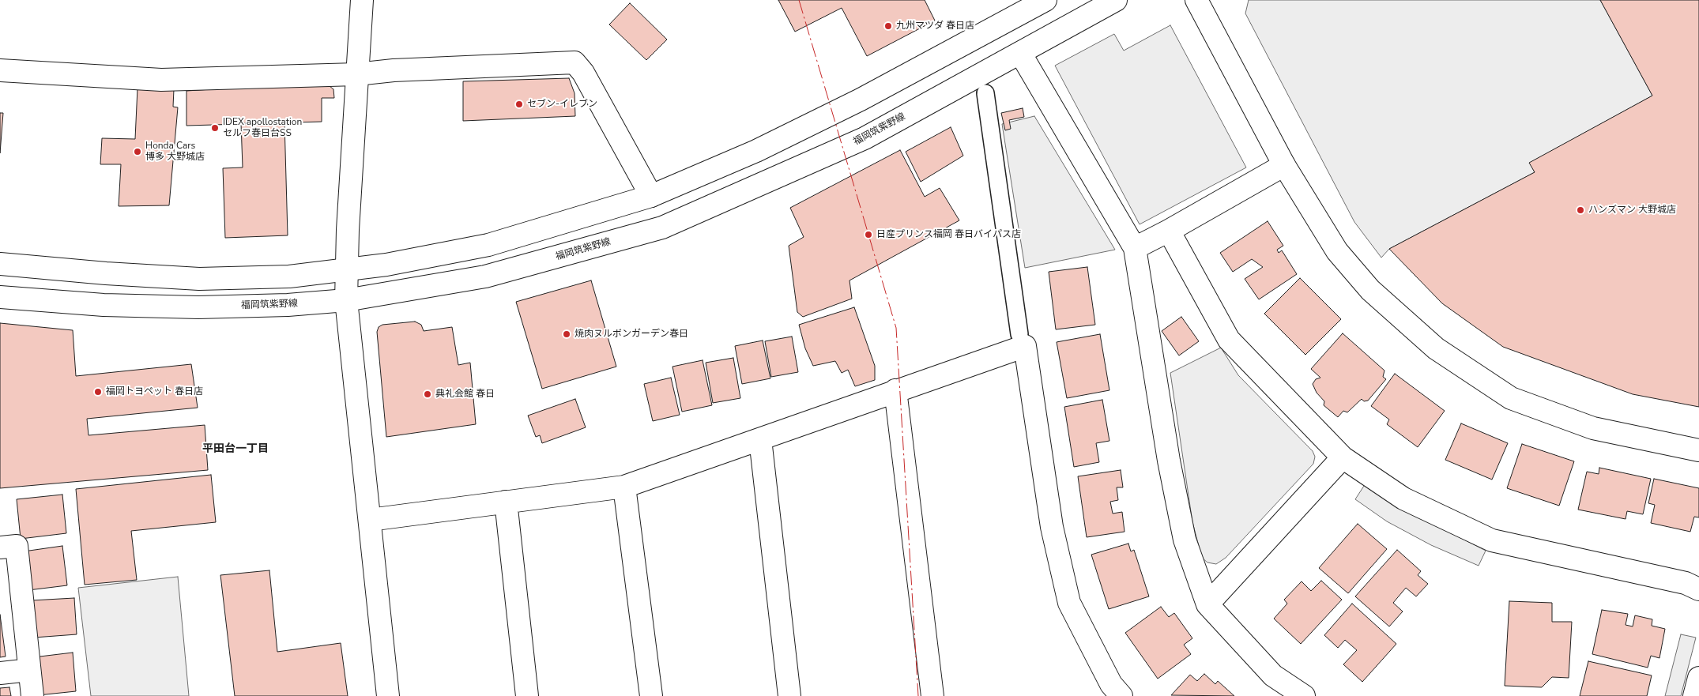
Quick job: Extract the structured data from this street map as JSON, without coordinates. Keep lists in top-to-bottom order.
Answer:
{
  "streets": {
    "street": ["福岡筑紫野線"]
  },
  "districts": ["平田台一丁目"],
  "places": [
    "九州マツダ 春日店",
    "セブン-イレブン",
    "IDEX apollostation セルフ春日台SS",
    "Honda Cars 博多 大野城店",
    "ハンズマン 大野城店",
    "日産プリンス福岡 春日バイパス店",
    "焼肉ヌルボンガーデン春日",
    "福岡トヨペット 春日店",
    "典礼会館 春日"
  ]
}
